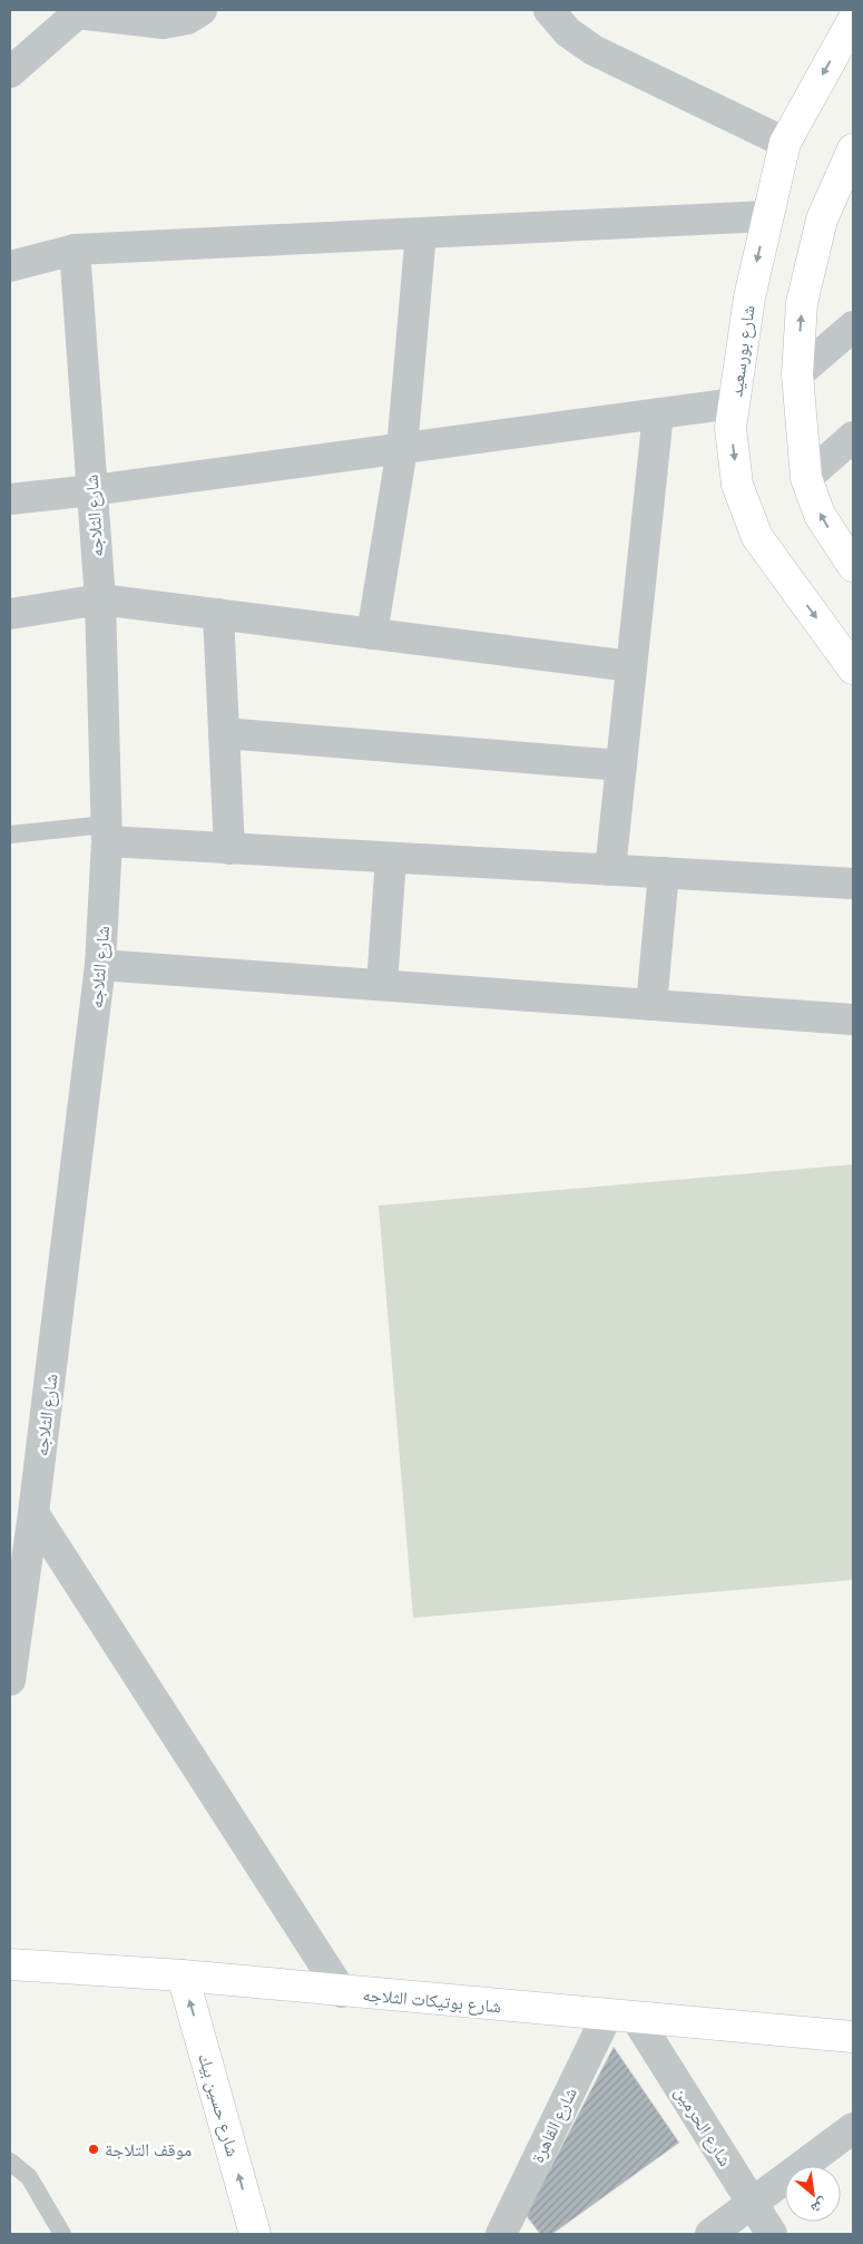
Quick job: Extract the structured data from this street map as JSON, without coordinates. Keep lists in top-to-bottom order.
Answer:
{
  "streets": {
    "main road": ["شارع بورسعيد", "شارع بوتيكات الثلاجه", "شارع حسين بيك"],
    "street": ["شارع الثلاجه", "شارع القاهرة", "شارع الحرمين"]
  },
  "crossings": [
    ["شارع بوتيكات الثلاجه", "شارع حسين بيك"],
    ["شارع بوتيكات الثلاجه", "شارع القاهرة"],
    ["شارع بوتيكات الثلاجه", "شارع الحرمين"]
  ],
  "one_way": ["شارع حسين بيك"],
  "places": ["موقف التلاجة"],
  "north": "bottom right"
}
